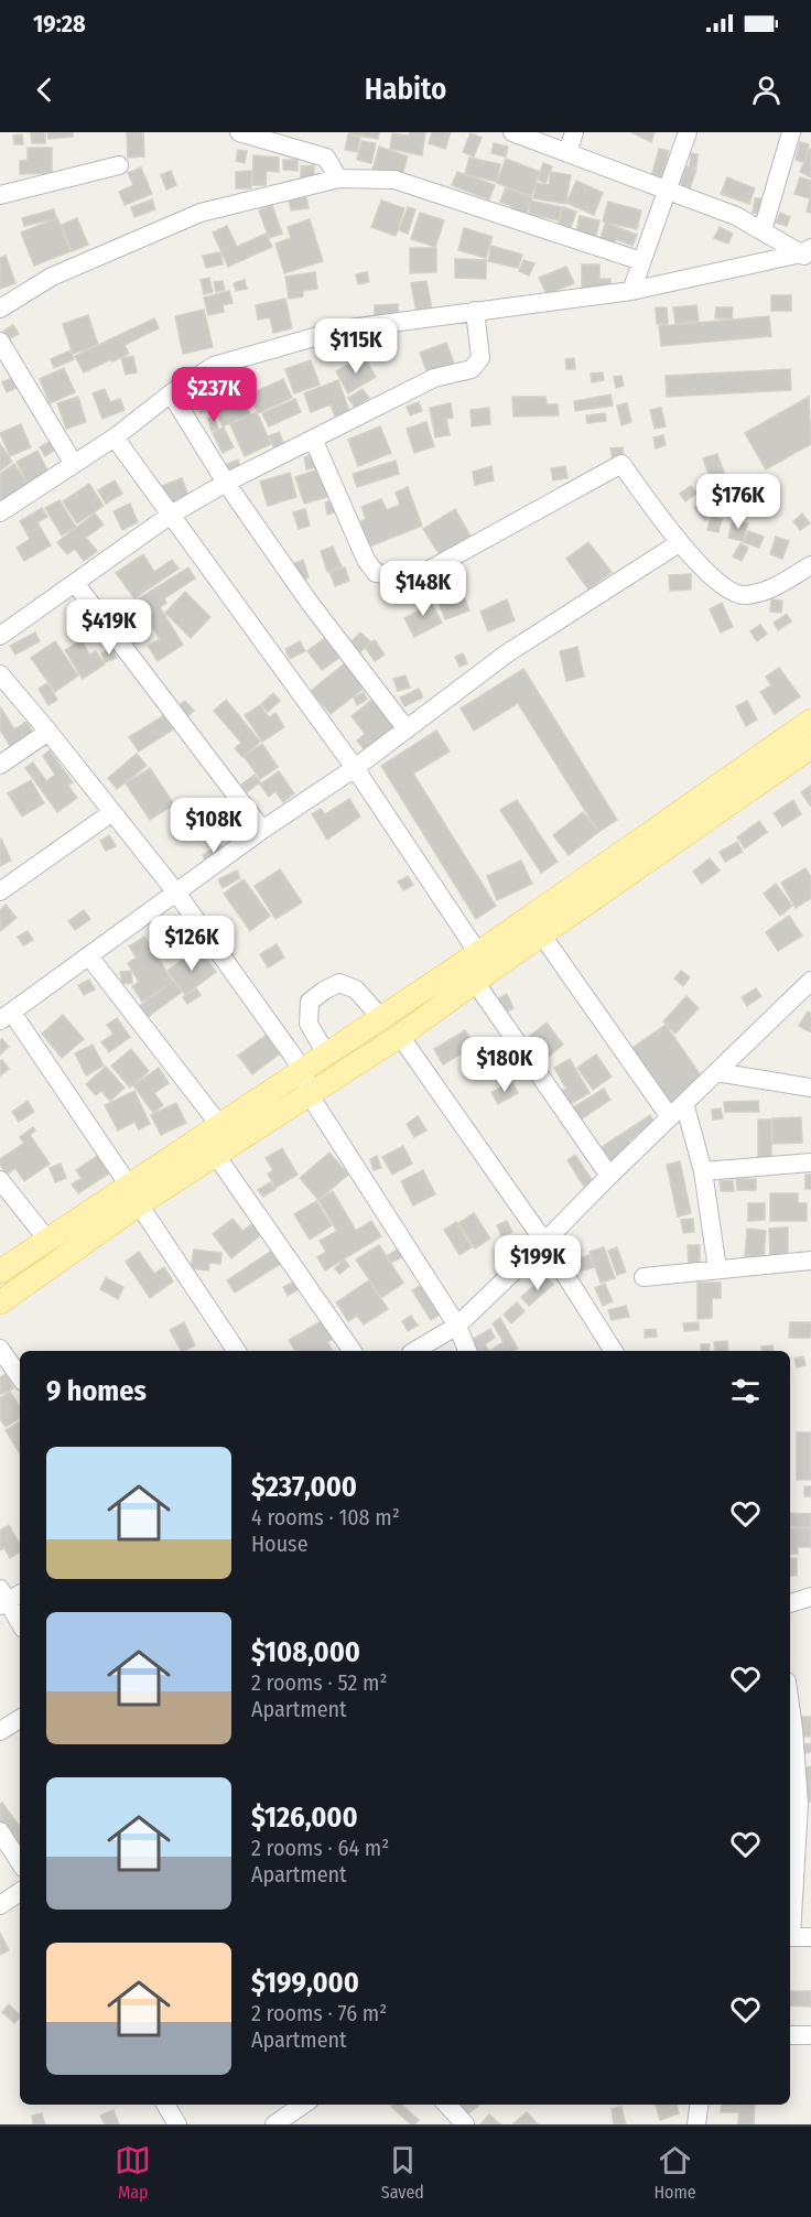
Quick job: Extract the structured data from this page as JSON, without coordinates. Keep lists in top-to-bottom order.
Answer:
{
  "page": {
    "status": "19:28",
    "header": "Habito",
    "price": [
      "$115K",
      "$237K",
      "$176K",
      "$148K",
      "$419K",
      "$108K",
      "$126K",
      "$180K",
      "$199K"
    ],
    "heading": "9 homes",
    "list": [
      {
        "name": "$237,000",
        "note": "4 rooms · 108 m² · House"
      },
      {
        "name": "$108,000",
        "note": "2 rooms · 52 m² · Apartment"
      },
      {
        "name": "$126,000",
        "note": "2 rooms · 64 m² · Apartment"
      },
      {
        "name": "$199,000",
        "note": "2 rooms · 76 m² · Apartment"
      }
    ],
    "tabs": ["Map", "Saved", "Home"]
  }
}
